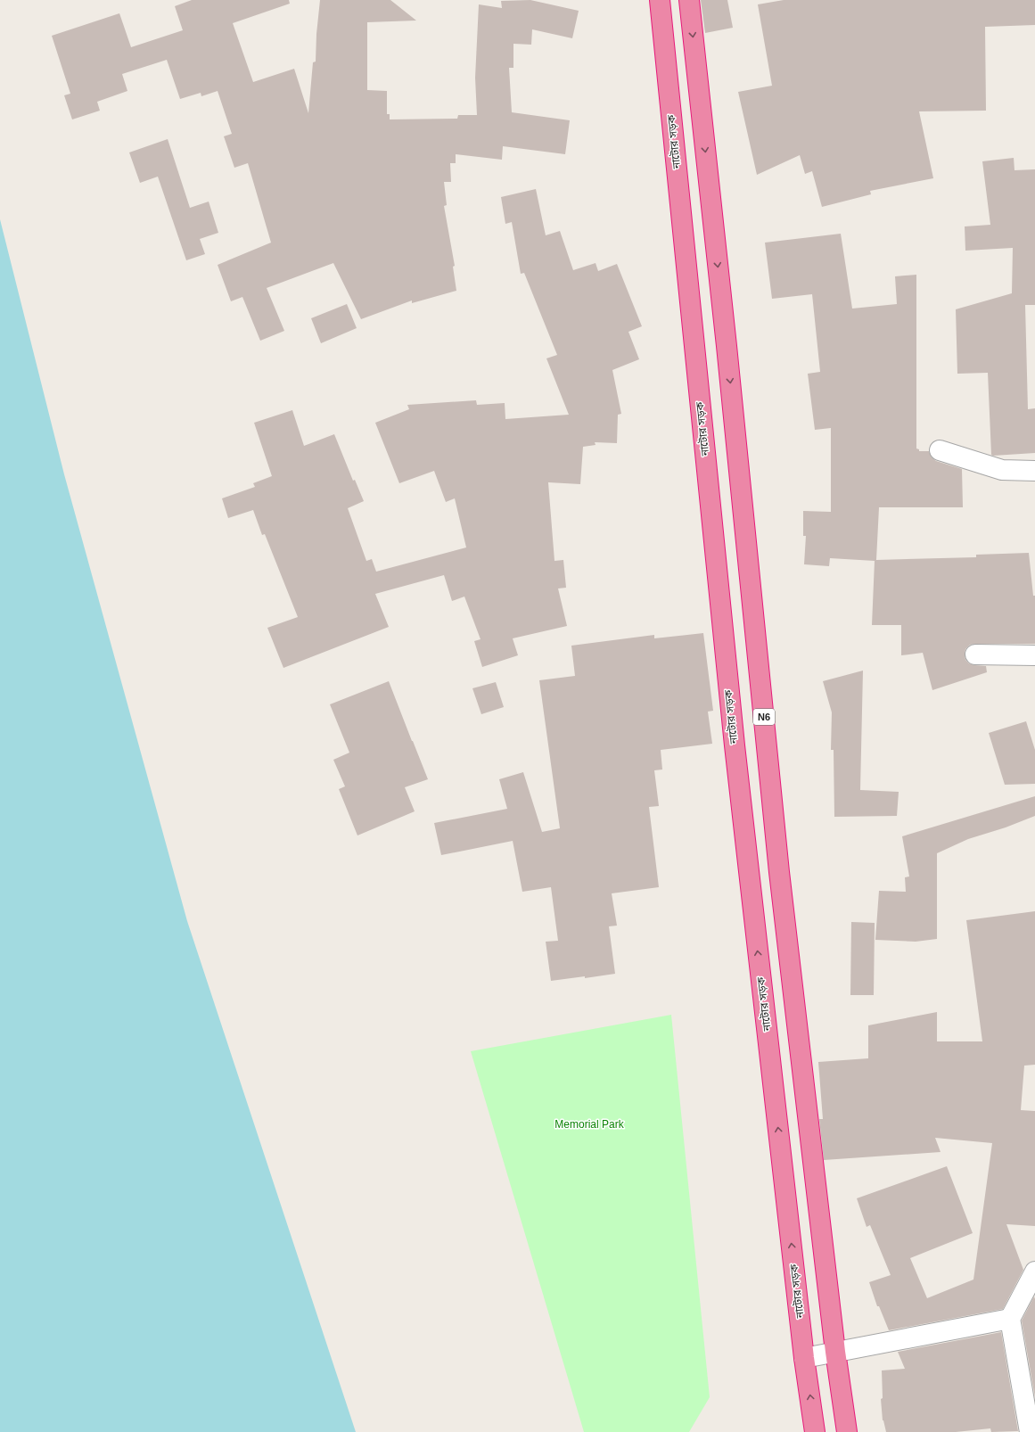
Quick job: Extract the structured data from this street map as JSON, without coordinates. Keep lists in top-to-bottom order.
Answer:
{
  "streets": {
    "highway": ["নাটোর সড়ক", "N6"]
  },
  "parks": ["Memorial Park"]
}
